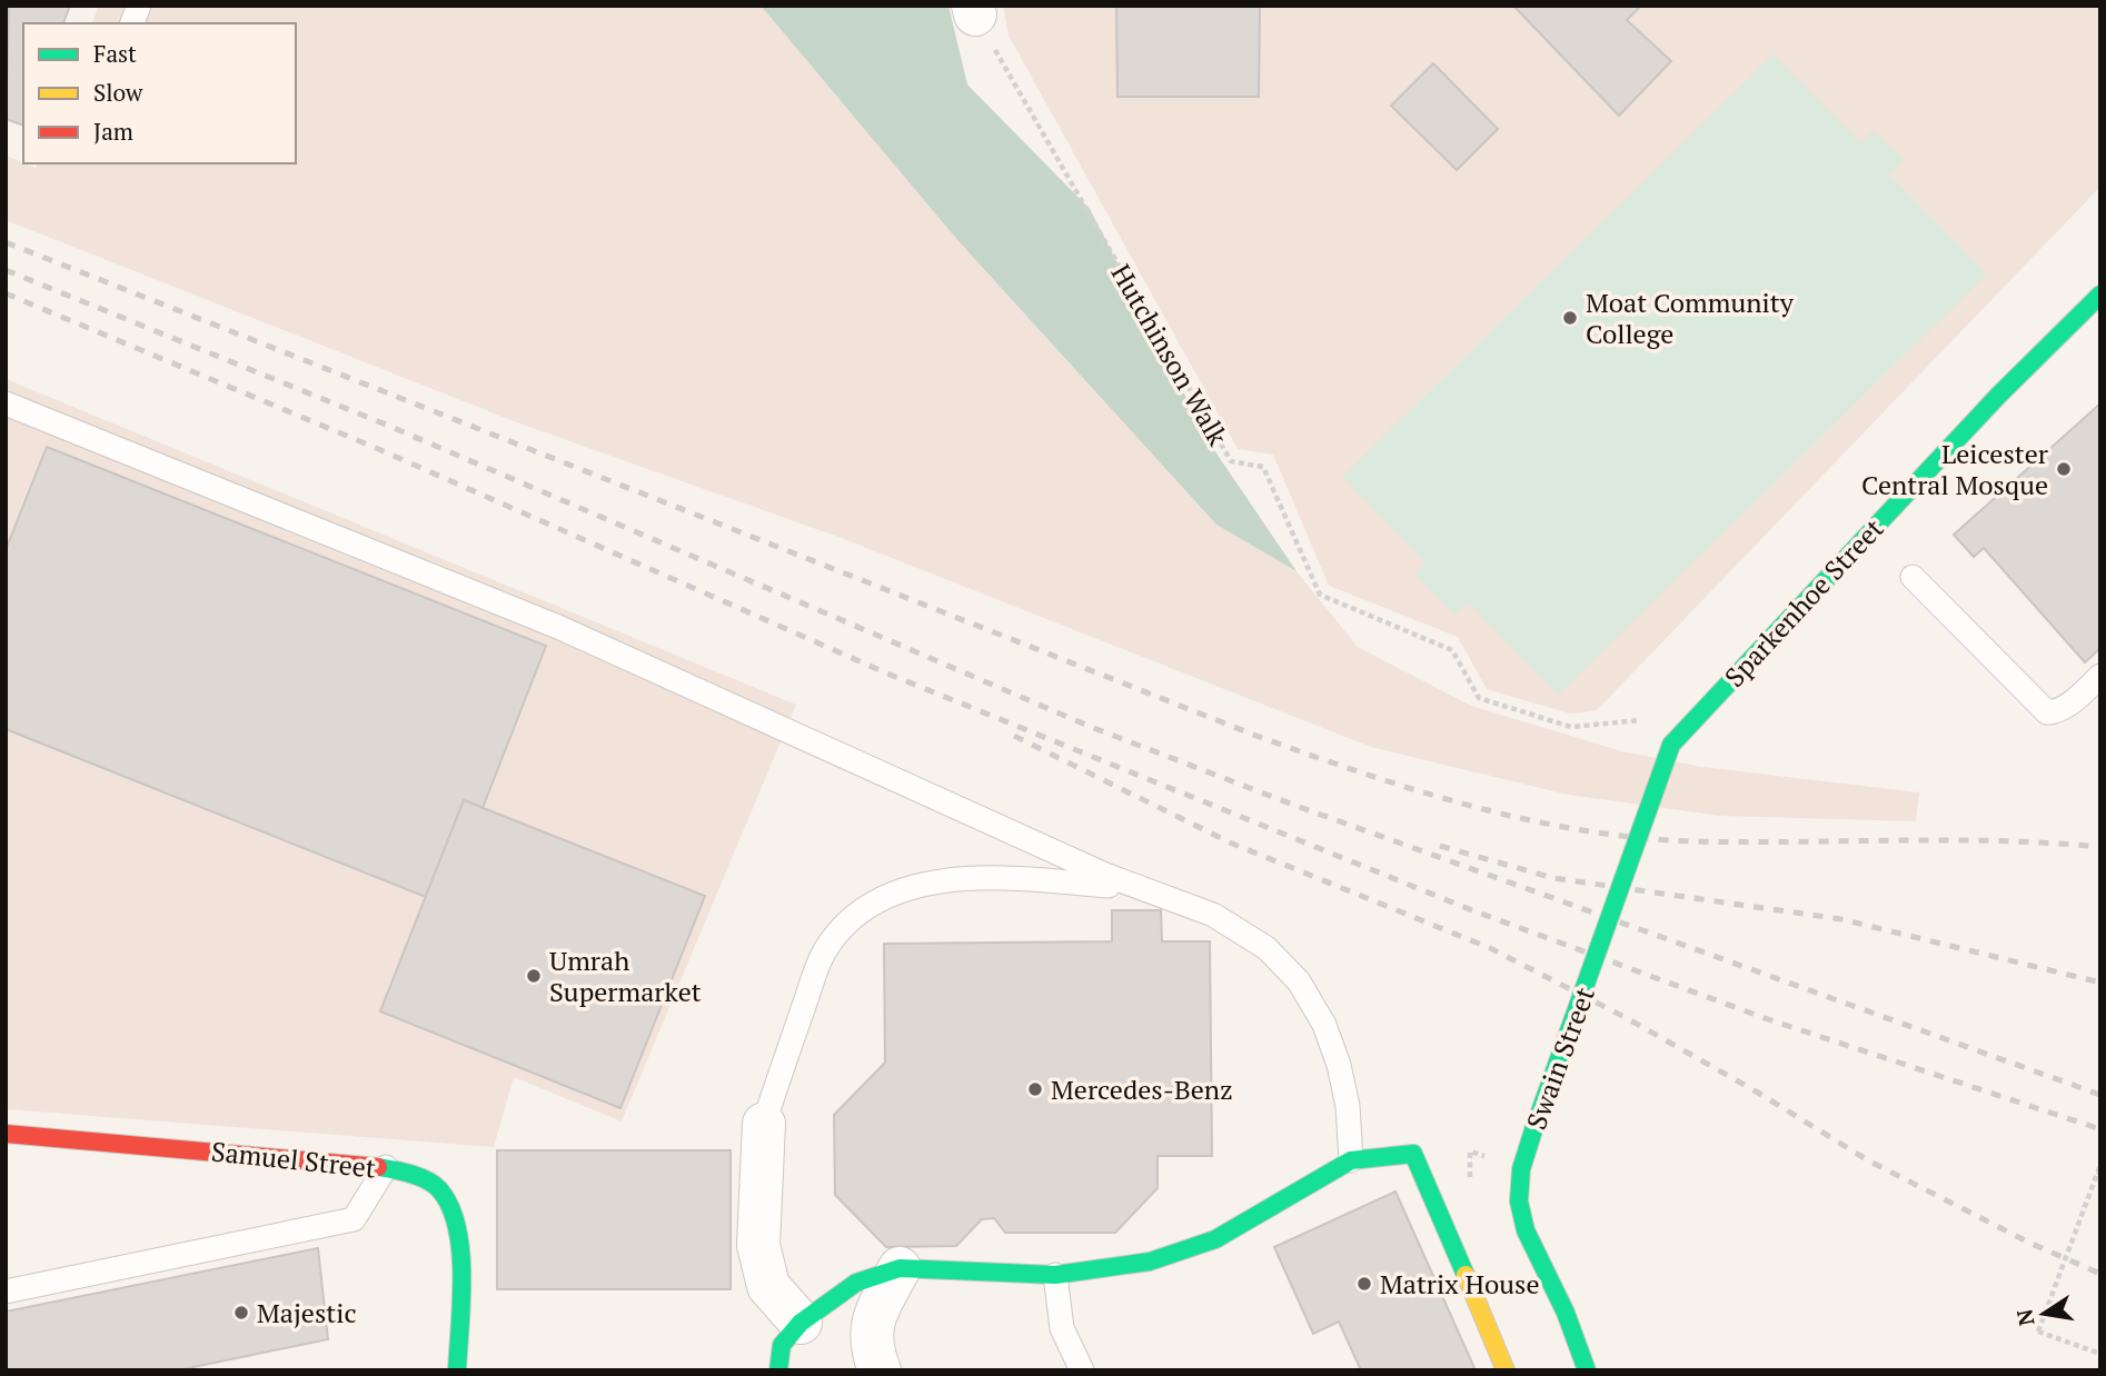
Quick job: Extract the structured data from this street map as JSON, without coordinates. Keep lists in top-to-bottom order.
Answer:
{
  "streets": {
    "street": ["Sparkenhoe Street", "Swain Street", "Samuel Street"],
    "path": ["Hutchinson Walk"]
  },
  "crossings": [
    ["Hutchinson Walk", "Sparkenhoe Street"],
    ["Sparkenhoe Street", "Swain Street"]
  ],
  "places": [
    "Moat Community College",
    "Leicester Central Mosque",
    "Umrah Supermarket",
    "Mercedes-Benz",
    "Matrix House",
    "Majestic"
  ],
  "legend": ["Fast", "Slow", "Jam"],
  "north": "left"
}
